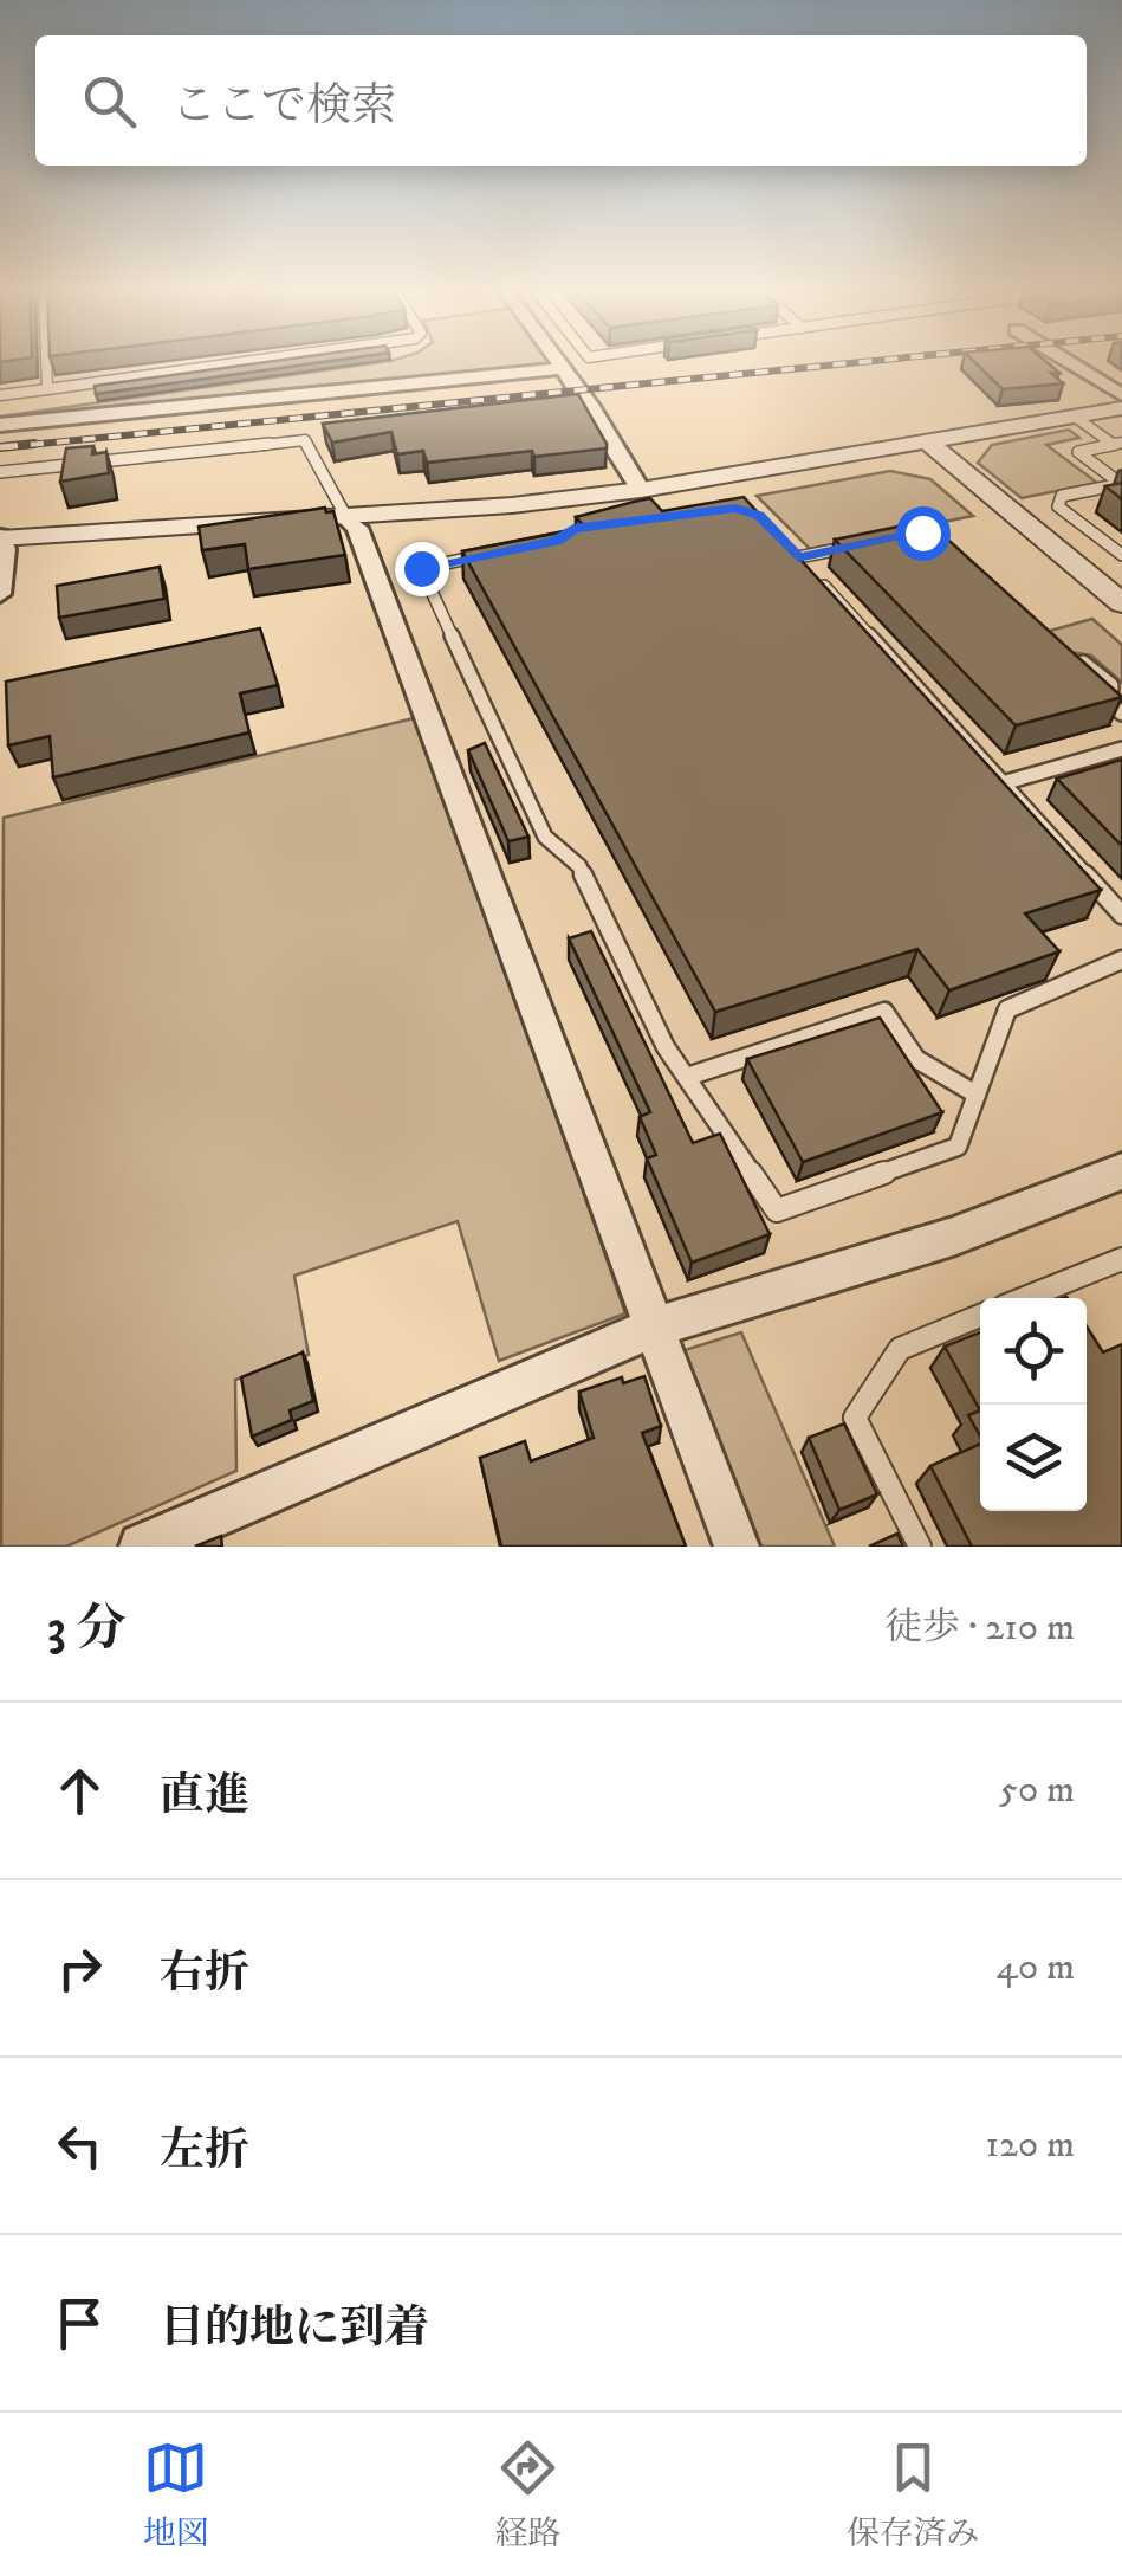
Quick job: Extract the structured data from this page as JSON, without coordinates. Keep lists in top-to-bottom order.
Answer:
{
  "page": {
    "search": "ここで検索",
    "heading": ["3 分", "徒歩 · 210 m"],
    "list": [
      ["直進", "50 m"],
      ["右折", "40 m"],
      ["左折", "120 m"],
      "目的地に到着"
    ],
    "nav": ["地図", "経路", "保存済み"]
  }
}
